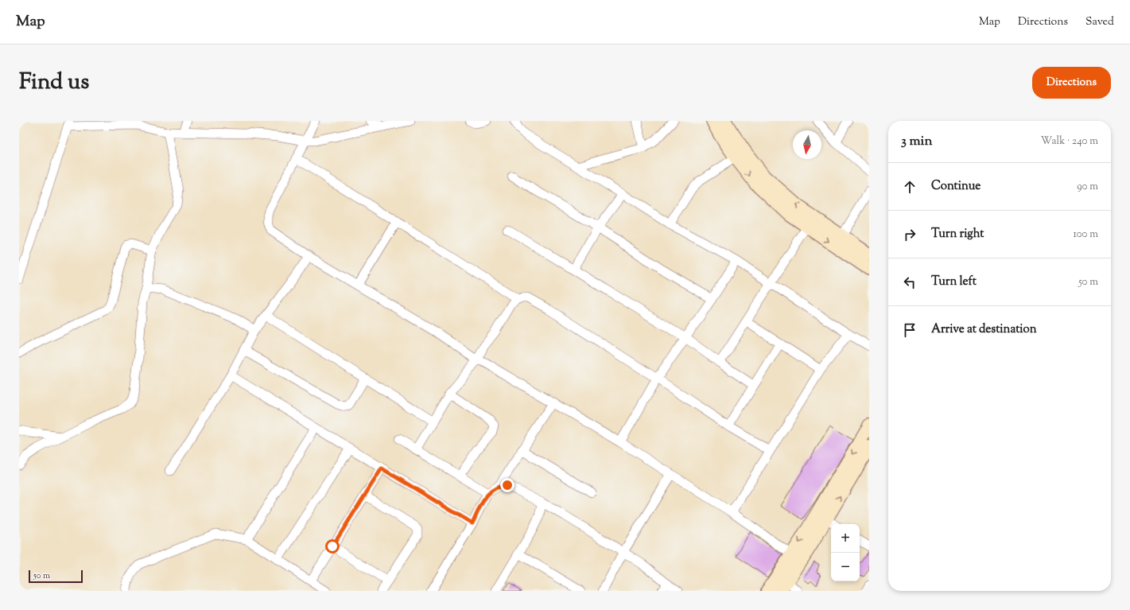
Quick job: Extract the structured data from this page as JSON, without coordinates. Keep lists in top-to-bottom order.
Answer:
{
  "scale_bar": "50 m",
  "north": "bottom",
  "page": {
    "header": "Map",
    "nav": ["Map", "Directions", "Saved"],
    "title": "Find us",
    "buttons": "Directions",
    "heading": ["3 min", "Walk · 240 m"],
    "list": [
      ["Continue", "90 m"],
      ["Turn right", "100 m"],
      ["Turn left", "50 m"],
      "Arrive at destination"
    ],
    "map_buttons": ["+", "−"],
    "scale": "50 m"
  }
}
